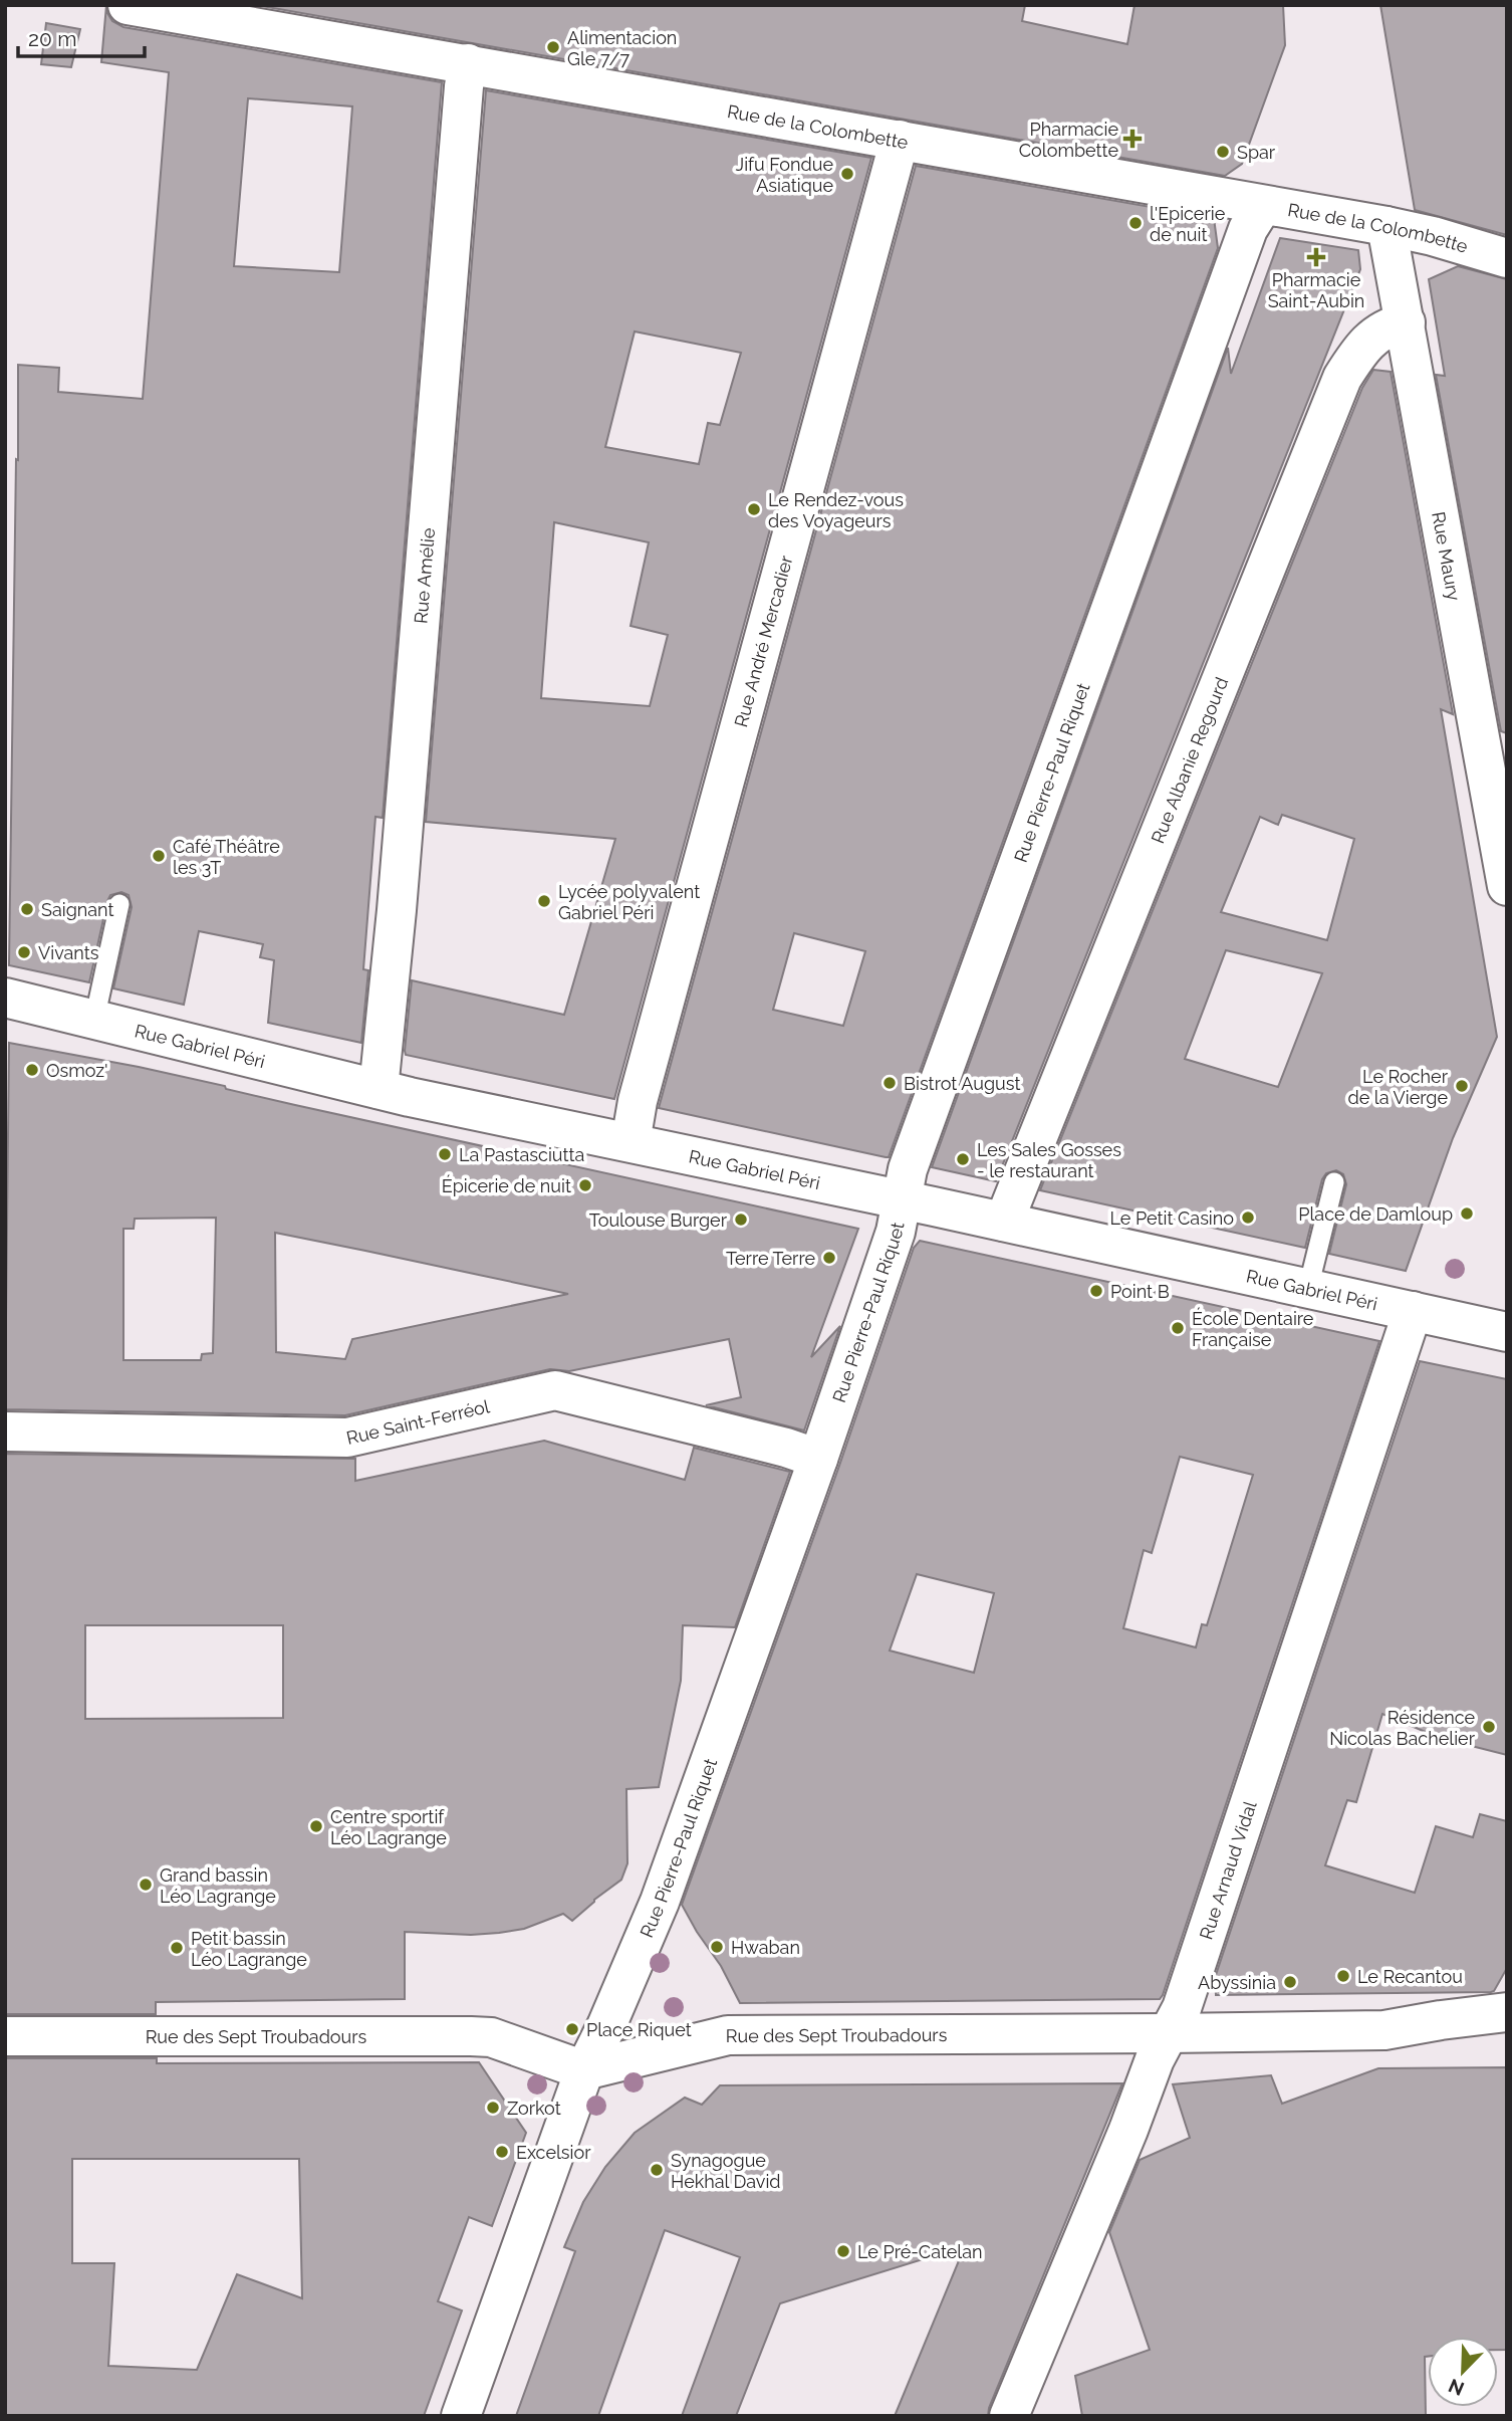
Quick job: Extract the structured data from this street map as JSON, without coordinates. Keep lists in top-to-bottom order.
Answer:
{
  "streets": {
    "street": [
      "Rue de la Colombette",
      "Rue Maury",
      "Rue Amélie",
      "Rue André Mercadier",
      "Rue Albanie Regourd",
      "Rue Pierre-Paul Riquet",
      "Rue Gabriel Péri",
      "Rue Saint-Ferréol",
      "Rue Arnaud Vidal",
      "Rue des Sept Troubadours"
    ]
  },
  "crossings": [
    ["Rue de la Colombette", "Rue Maury"],
    ["Rue de la Colombette", "Rue Amélie"],
    ["Rue de la Colombette", "Rue André Mercadier"],
    ["Rue de la Colombette", "Rue Pierre-Paul Riquet"],
    ["Rue Maury", "Rue Albanie Regourd"],
    ["Rue Amélie", "Rue Gabriel Péri"],
    ["Rue André Mercadier", "Rue Gabriel Péri"],
    ["Rue Albanie Regourd", "Rue Gabriel Péri"],
    ["Rue Pierre-Paul Riquet", "Rue Gabriel Péri"],
    ["Rue Pierre-Paul Riquet", "Rue Saint-Ferréol"],
    ["Rue Pierre-Paul Riquet", "Rue des Sept Troubadours"],
    ["Rue Gabriel Péri", "Rue Arnaud Vidal"],
    ["Rue Arnaud Vidal", "Rue des Sept Troubadours"]
  ],
  "places": {
    "other": [
      "Alimentacion Gle 7/7",
      "Spar",
      "Jifu Fondue Asiatique",
      "l'Epicerie de nuit",
      "Le Rendez-vous des Voyageurs",
      "Café Théâtre les 3T",
      "Lycée polyvalent Gabriel Péri",
      "Saignant",
      "Vivants",
      "Osmoz'",
      "Bistrot August",
      "Le Rocher de la Vierge",
      "La Pastasciutta",
      "Les Sales Gosses - le restaurant",
      "Épicerie de nuit",
      "Place de Damloup",
      "Le Petit Casino",
      "Toulouse Burger",
      "Terre Terre",
      "Point B",
      "École Dentaire Française",
      "Résidence Nicolas Bachelier",
      "Centre sportif Léo Lagrange",
      "Grand bassin Léo Lagrange",
      "Hwaban",
      "Petit bassin Léo Lagrange",
      "Le Recantou",
      "Abyssinia",
      "Place Riquet",
      "Zorkot",
      "Excelsior",
      "Synagogue Hekhal David",
      "Le Pré-Catelan"
    ],
    "health": ["Pharmacie Colombette", "Pharmacie Saint-Aubin"]
  },
  "scale_bar": "20 m",
  "north": "bottom left"
}
